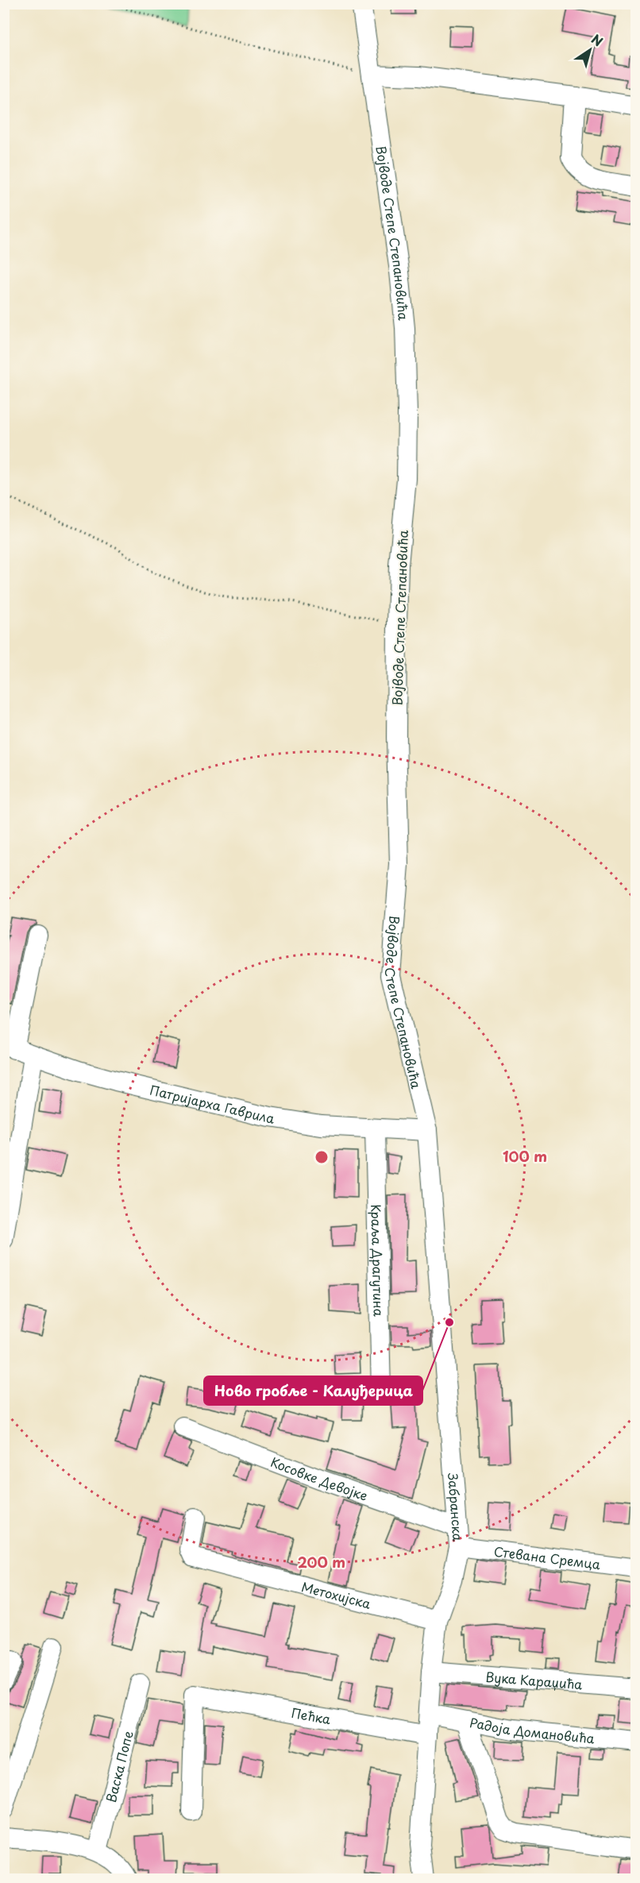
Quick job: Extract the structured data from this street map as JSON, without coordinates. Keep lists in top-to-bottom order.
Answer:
{
  "streets": {
    "street": [
      "Војводе Степе Степановића",
      "Патријарха Гаврила",
      "Краља Драгутина",
      "Косовке Девојке",
      "Забранска",
      "Стевана Сремца",
      "Метохијска",
      "Вука Караџића",
      "Пећка",
      "Радоја Домановића",
      "Васка Попе"
    ]
  },
  "crossings": [
    ["Војводе Степе Степановића", "Патријарха Гаврила"],
    ["Војводе Степе Степановића", "Забранска"],
    ["Патријарха Гаврила", "Краља Драгутина"],
    ["Патријарха Гаврила", "Забранска"],
    ["Косовке Девојке", "Забранска"],
    ["Забранска", "Стевана Сремца"],
    ["Забранска", "Метохијска"],
    ["Забранска", "Вука Караџића"],
    ["Забранска", "Пећка"],
    ["Забранска", "Радоја Домановића"]
  ],
  "places": ["Ново гробље - Калуђерица"],
  "north": "top right",
  "rings": ["100 m", "200 m"]
}
